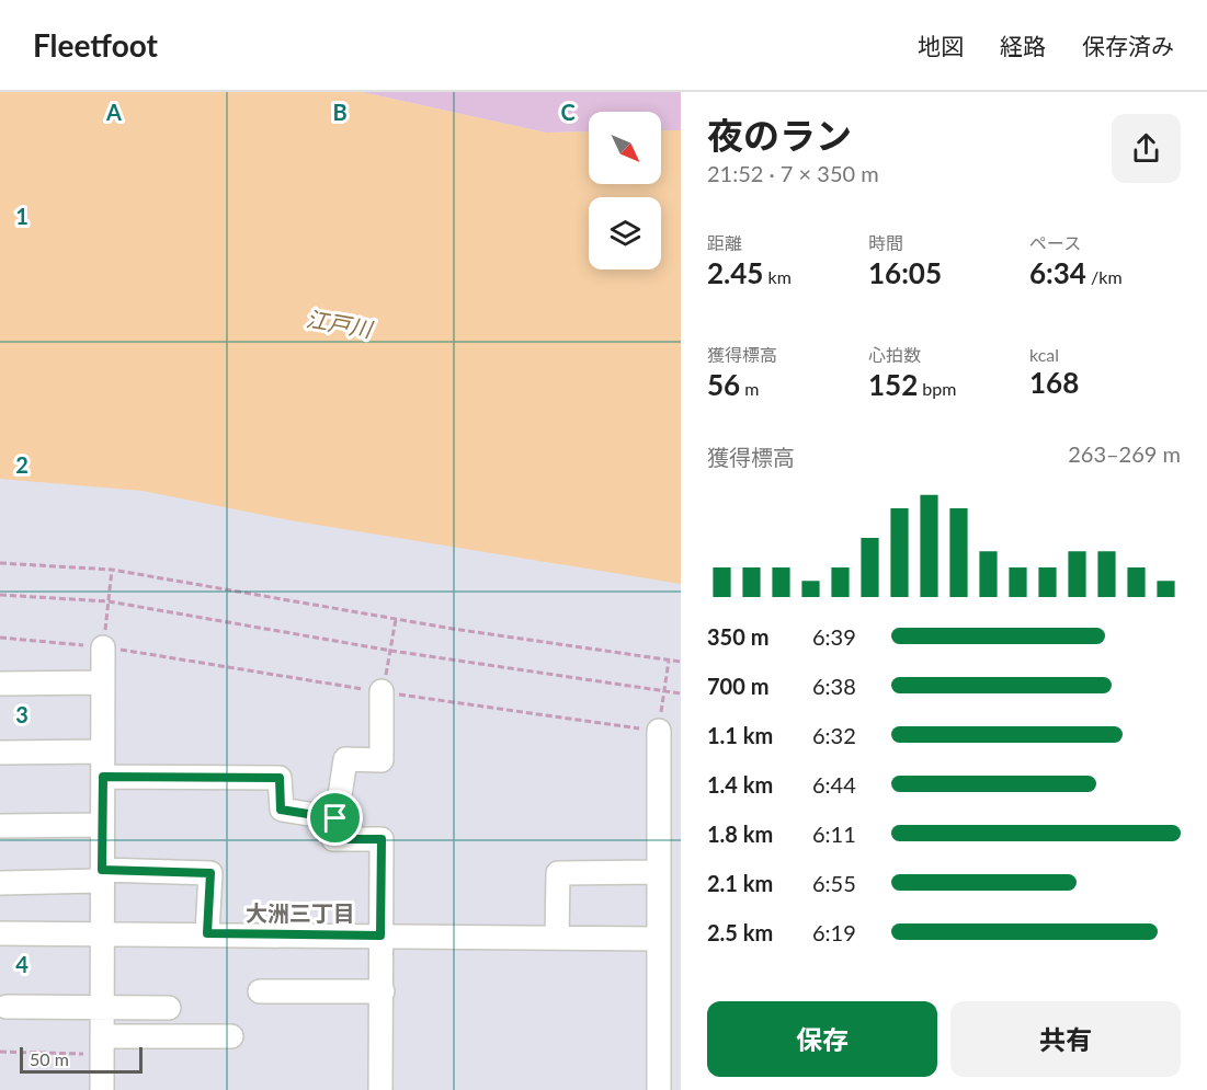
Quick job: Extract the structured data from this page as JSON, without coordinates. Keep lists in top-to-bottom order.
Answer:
{
  "districts": ["大洲三丁目"],
  "water": ["江戸川"],
  "scale_bar": "50 m",
  "north": "bottom right",
  "page": {
    "header": "Fleetfoot",
    "nav": ["地図", "経路", "保存済み"],
    "heading": ["夜のラン", "21:52 · 7 × 350 m"],
    "stats": [
      ["距離", "2.45 km"],
      ["時間", "16:05"],
      ["ペース", "6:34 /km"],
      ["獲得標高", "56 m"],
      ["心拍数", "152 bpm"],
      ["kcal", "168"]
    ],
    "chart": ["獲得標高", "263–269 m"],
    "list": [
      {
        "name": "350 m",
        "note": "6:39"
      },
      {
        "name": "700 m",
        "note": "6:38"
      },
      {
        "name": "1.1 km",
        "note": "6:32"
      },
      {
        "name": "1.4 km",
        "note": "6:44"
      },
      {
        "name": "1.8 km",
        "note": "6:11"
      },
      {
        "name": "2.1 km",
        "note": "6:55"
      },
      {
        "name": "2.5 km",
        "note": "6:19"
      }
    ],
    "buttons": ["保存", "共有"],
    "scale": "50 m"
  },
  "grid": {
    "columns": ["A", "B", "C"],
    "rows": [
      "1",
      "2",
      "3",
      "4"
    ]
  }
}
